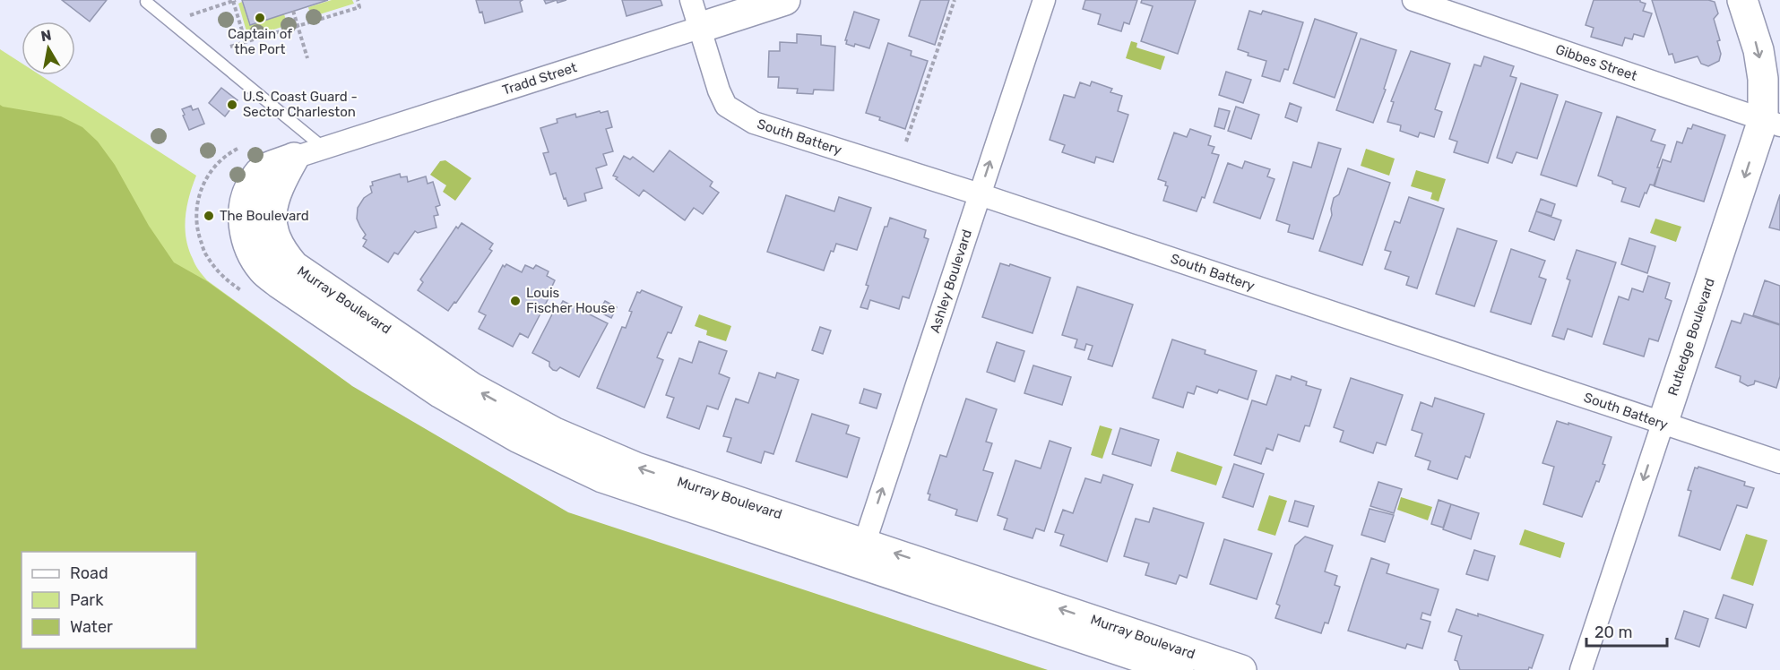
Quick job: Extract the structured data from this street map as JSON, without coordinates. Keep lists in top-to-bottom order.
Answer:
{
  "streets": {
    "street": [
      "Gibbes Street",
      "Tradd Street",
      "South Battery",
      "Ashley Boulevard",
      "Murray Boulevard",
      "Rutledge Boulevard"
    ]
  },
  "crossings": [
    ["Gibbes Street", "Rutledge Boulevard"],
    ["Tradd Street", "South Battery"],
    ["Tradd Street", "Murray Boulevard"],
    ["South Battery", "Ashley Boulevard"],
    ["South Battery", "Rutledge Boulevard"],
    ["Ashley Boulevard", "Murray Boulevard"]
  ],
  "one_way": ["Ashley Boulevard", "Rutledge Boulevard"],
  "places": [
    "Captain of the Port",
    "U.S. Coast Guard - Sector Charleston",
    "The Boulevard",
    "Louis Fischer House"
  ],
  "legend": ["Road", "Park", "Water"],
  "scale_bar": "20 m",
  "north": "top"
}
